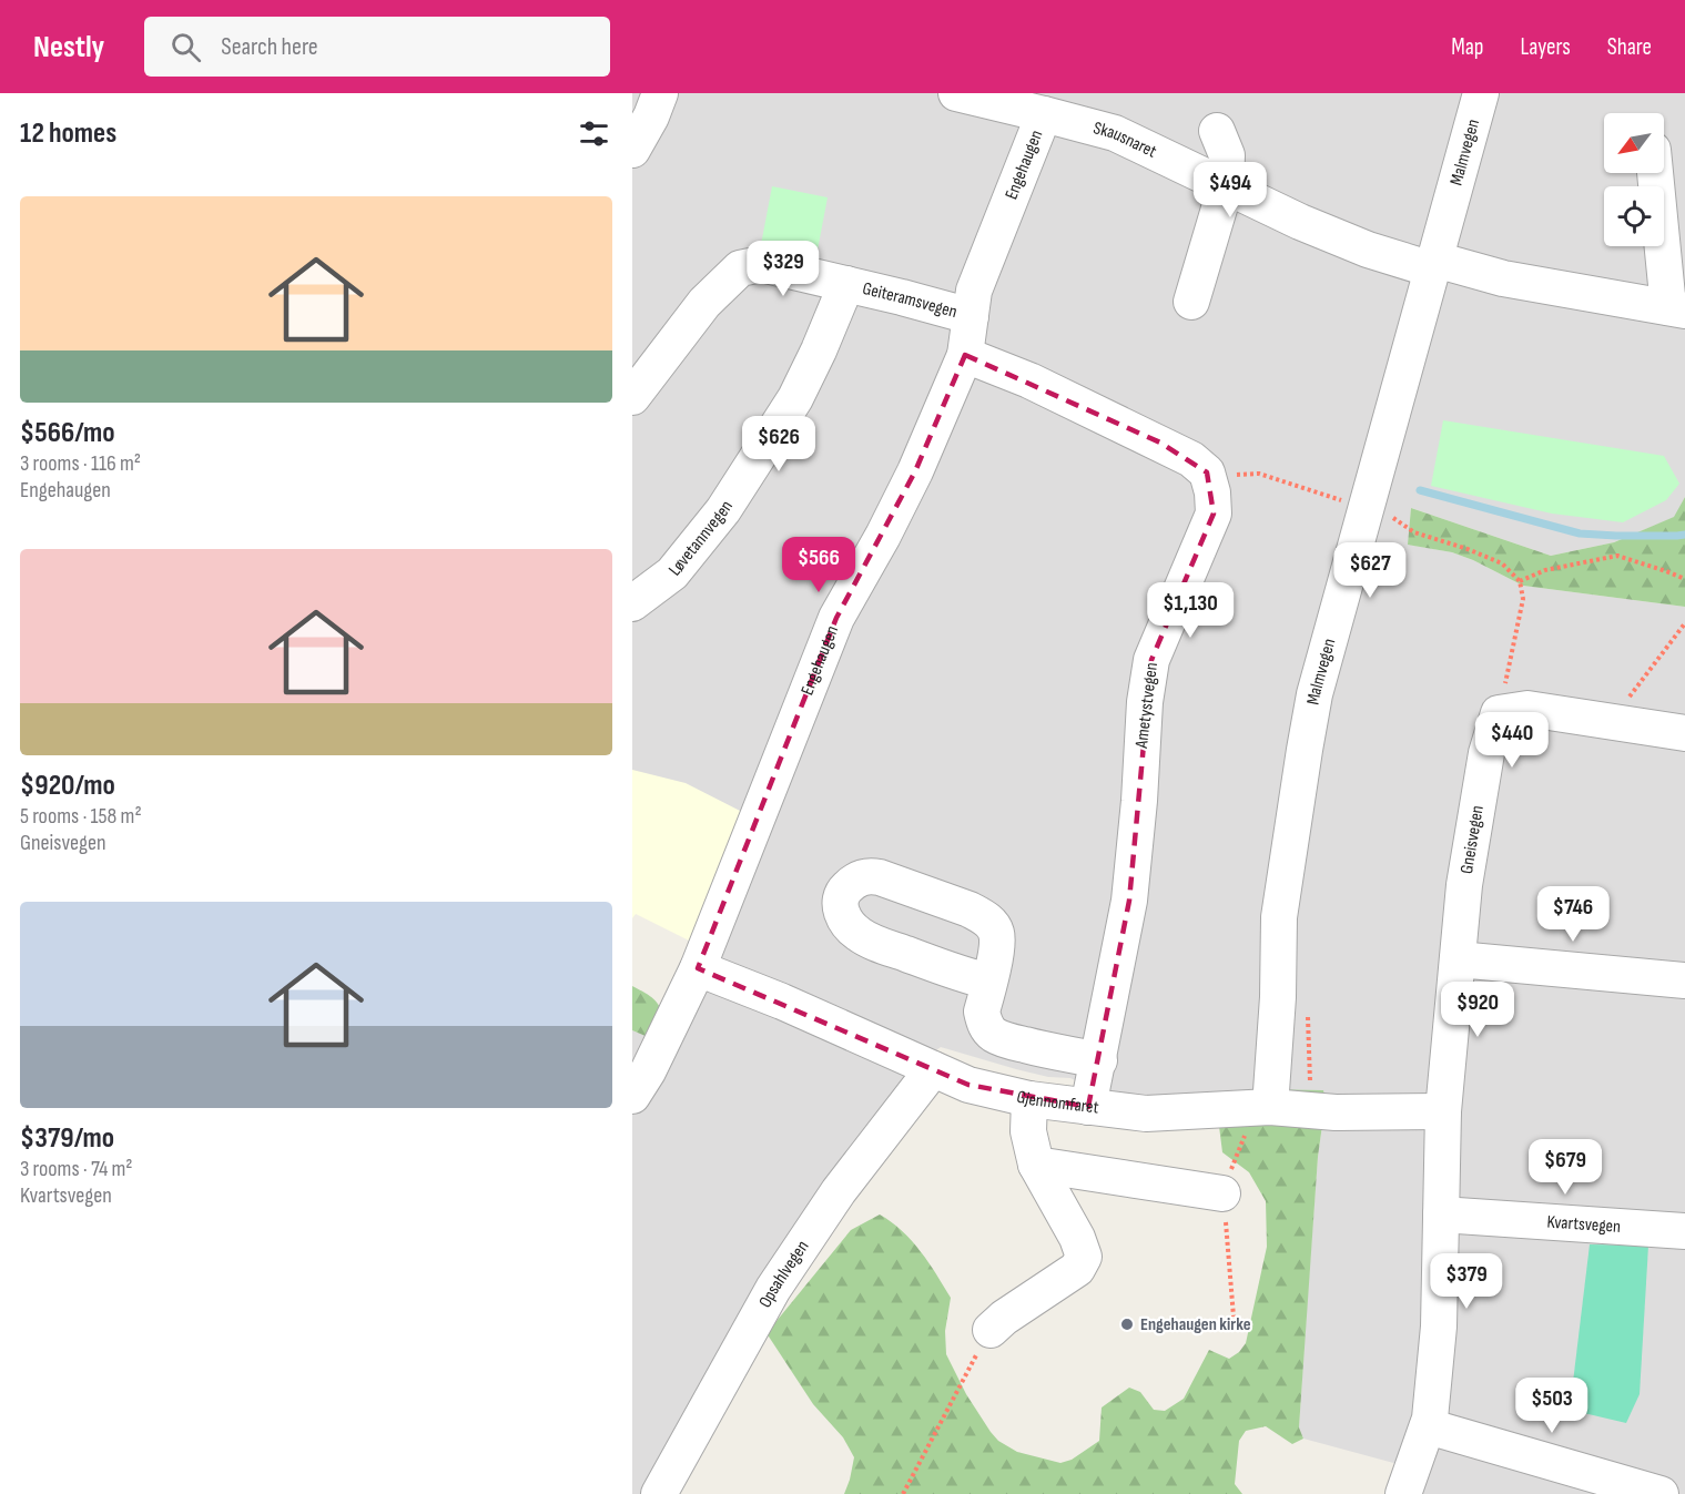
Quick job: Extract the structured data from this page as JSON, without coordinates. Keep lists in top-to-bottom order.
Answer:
{
  "streets": {
    "street": [
      "Skausnaret",
      "Malmvegen",
      "Engehaugen",
      "Geiteramsvegen",
      "Løvetannvegen",
      "Ametystvegen",
      "Gneisvegen",
      "Gjennomfaret",
      "Kvartsvegen",
      "Opsahlvegen"
    ]
  },
  "crossings": [
    ["Skausnaret", "Malmvegen"],
    ["Skausnaret", "Engehaugen"],
    ["Malmvegen", "Gjennomfaret"],
    ["Engehaugen", "Geiteramsvegen"],
    ["Engehaugen", "Gjennomfaret"],
    ["Geiteramsvegen", "Løvetannvegen"],
    ["Ametystvegen", "Gjennomfaret"],
    ["Gneisvegen", "Gjennomfaret"],
    ["Gjennomfaret", "Opsahlvegen"]
  ],
  "places": ["Engehaugen kirke"],
  "north": "bottom left",
  "page": {
    "header": "Nestly",
    "search": "Search here",
    "nav": ["Map", "Layers", "Share"],
    "heading": "12 homes",
    "price": [
      "$494",
      "$329",
      "$626",
      "$566",
      "$627",
      "$1,130",
      "$440",
      "$746",
      "$920",
      "$679",
      "$379",
      "$503"
    ],
    "list": [
      {
        "name": "$566/mo",
        "note": "3 rooms · 116 m² · Engehaugen"
      },
      {
        "name": "$920/mo",
        "note": "5 rooms · 158 m² · Gneisvegen"
      },
      {
        "name": "$379/mo",
        "note": "3 rooms · 74 m² · Kvartsvegen"
      }
    ]
  }
}
